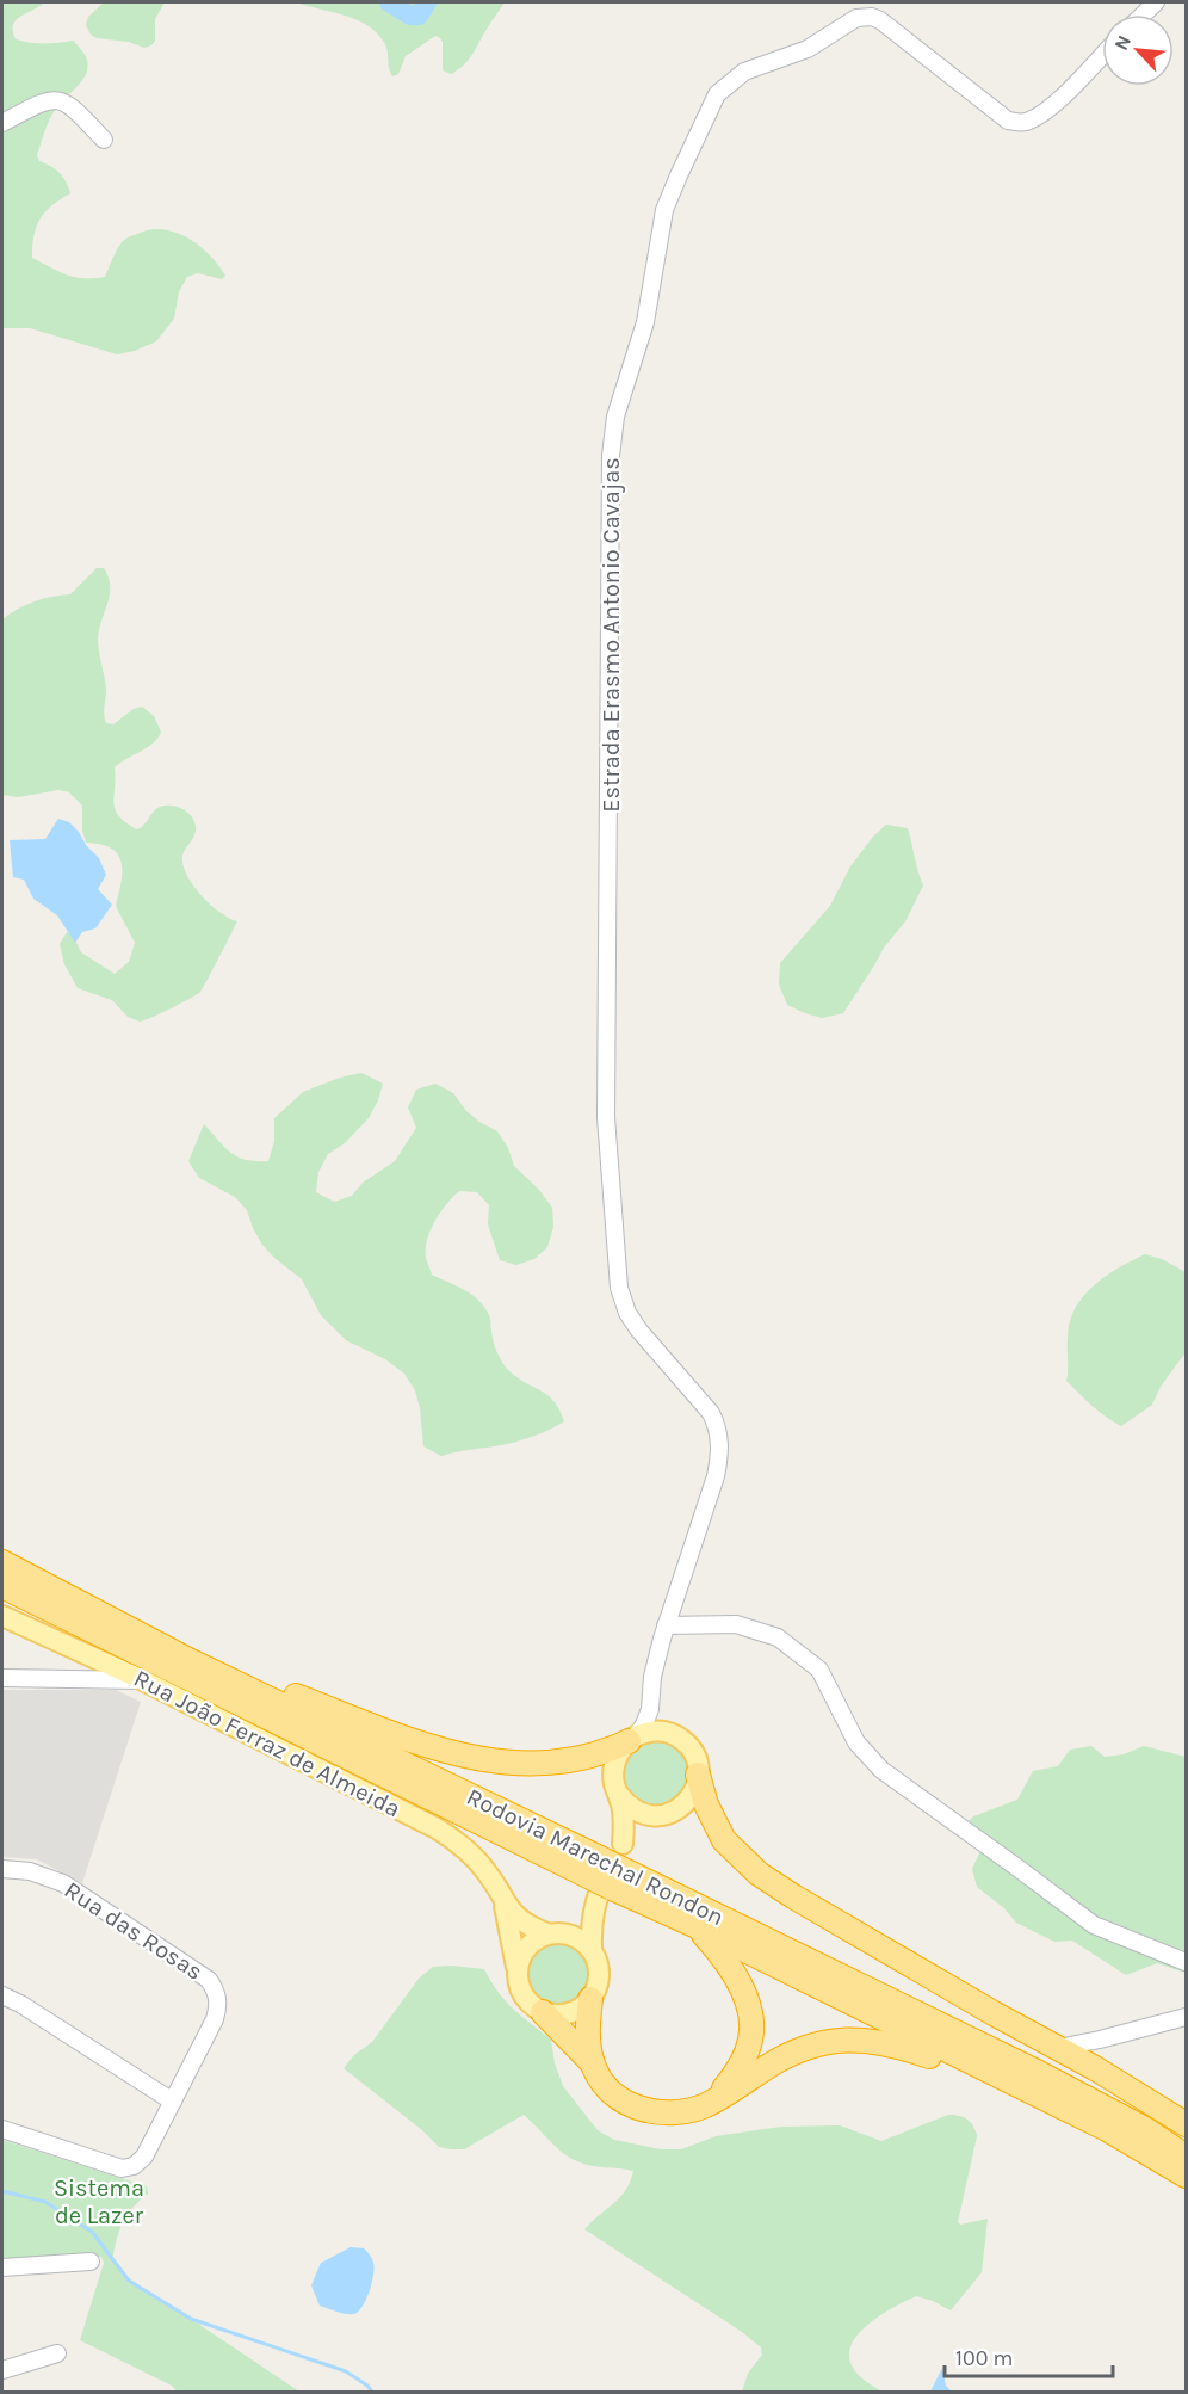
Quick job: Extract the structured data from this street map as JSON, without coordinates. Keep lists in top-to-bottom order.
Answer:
{
  "streets": {
    "highway": ["Rodovia Marechal Rondon"],
    "main road": ["Rua João Ferraz de Almeida"],
    "street": ["Estrada Erasmo Antonio Cavajas", "Rua das Rosas"]
  },
  "parks": ["Sistema de Lazer"],
  "scale_bar": "100 m",
  "north": "top left"
}
